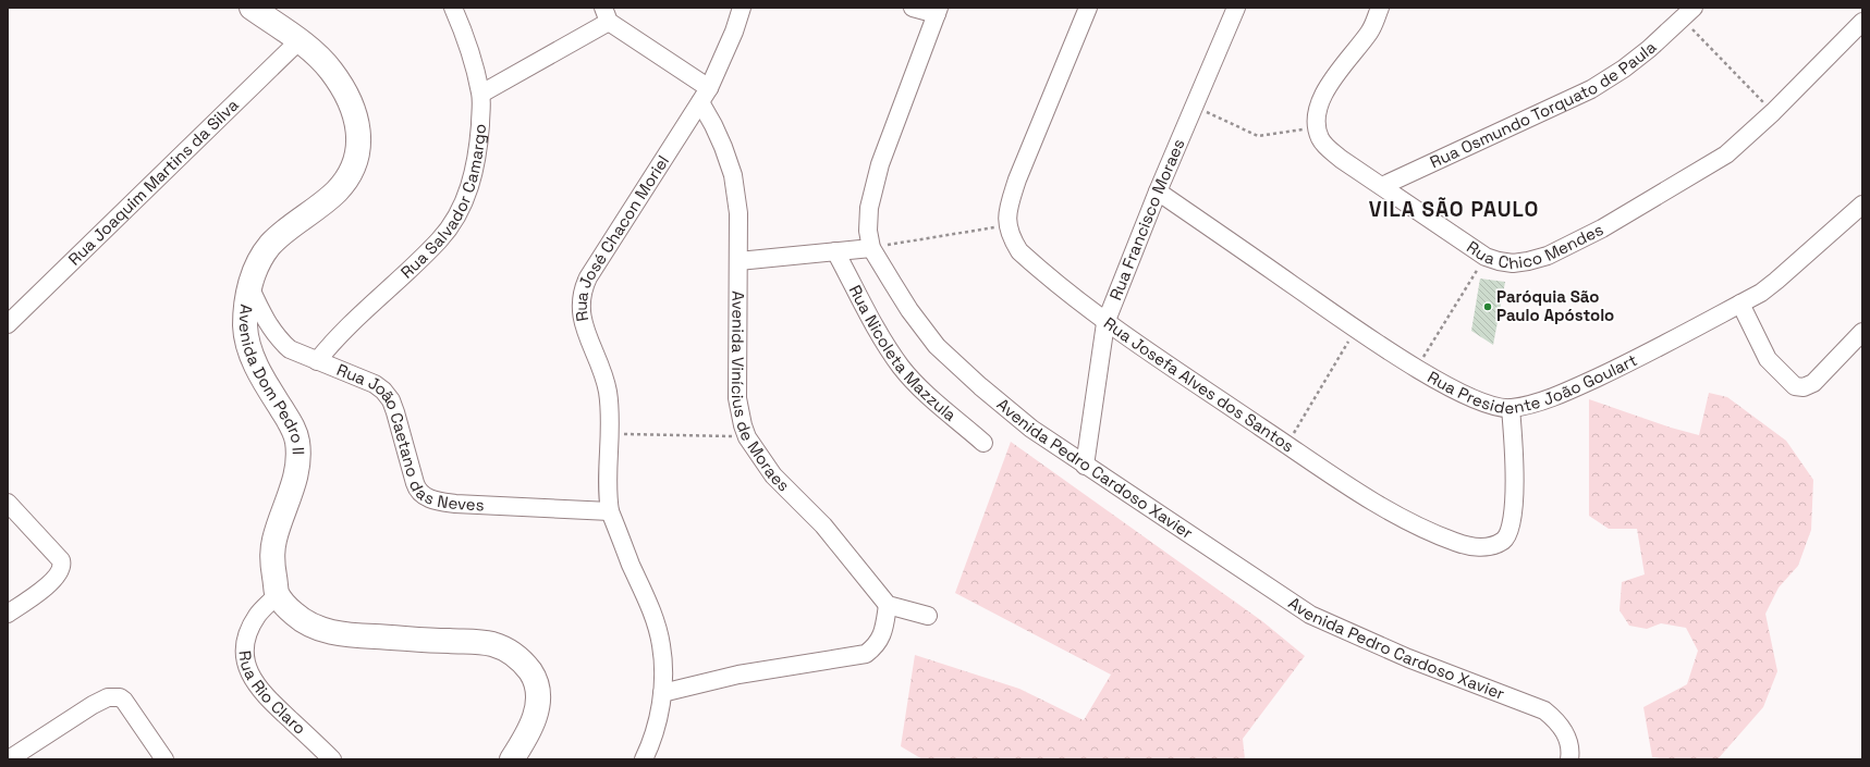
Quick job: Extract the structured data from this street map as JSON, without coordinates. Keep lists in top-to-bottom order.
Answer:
{
  "streets": {
    "street": [
      "Rua Osmundo Torquato de Paula",
      "Rua Joaquim Martins da Silva",
      "Rua Salvador Camargo",
      "Rua Francisco Moraes",
      "Rua Chico Mendes",
      "Rua José Chacon Moriel",
      "Rua Nicoleta Mazzula",
      "Rua Presidente João Goulart",
      "Avenida Dom Pedro II",
      "Rua Josefa Alves dos Santos",
      "Avenida Vinícius de Moraes",
      "Rua João Caetano das Neves",
      "Avenida Pedro Cardoso Xavier",
      "Rua Rio Claro"
    ]
  },
  "crossings": [
    ["Rua Osmundo Torquato de Paula", "Rua Chico Mendes"],
    ["Rua Joaquim Martins da Silva", "Avenida Dom Pedro II"],
    ["Rua Salvador Camargo", "Rua João Caetano das Neves"],
    ["Rua Francisco Moraes", "Rua Presidente João Goulart"],
    ["Rua Francisco Moraes", "Rua Josefa Alves dos Santos"],
    ["Rua Francisco Moraes", "Avenida Pedro Cardoso Xavier"],
    ["Rua José Chacon Moriel", "Avenida Vinícius de Moraes"],
    ["Rua José Chacon Moriel", "Rua João Caetano das Neves"],
    ["Rua Presidente João Goulart", "Rua Josefa Alves dos Santos"],
    ["Avenida Dom Pedro II", "Rua João Caetano das Neves"],
    ["Avenida Dom Pedro II", "Rua Rio Claro"]
  ],
  "districts": ["VILA SÃO PAULO"],
  "places": ["Paróquia São Paulo Apóstolo"]
}
